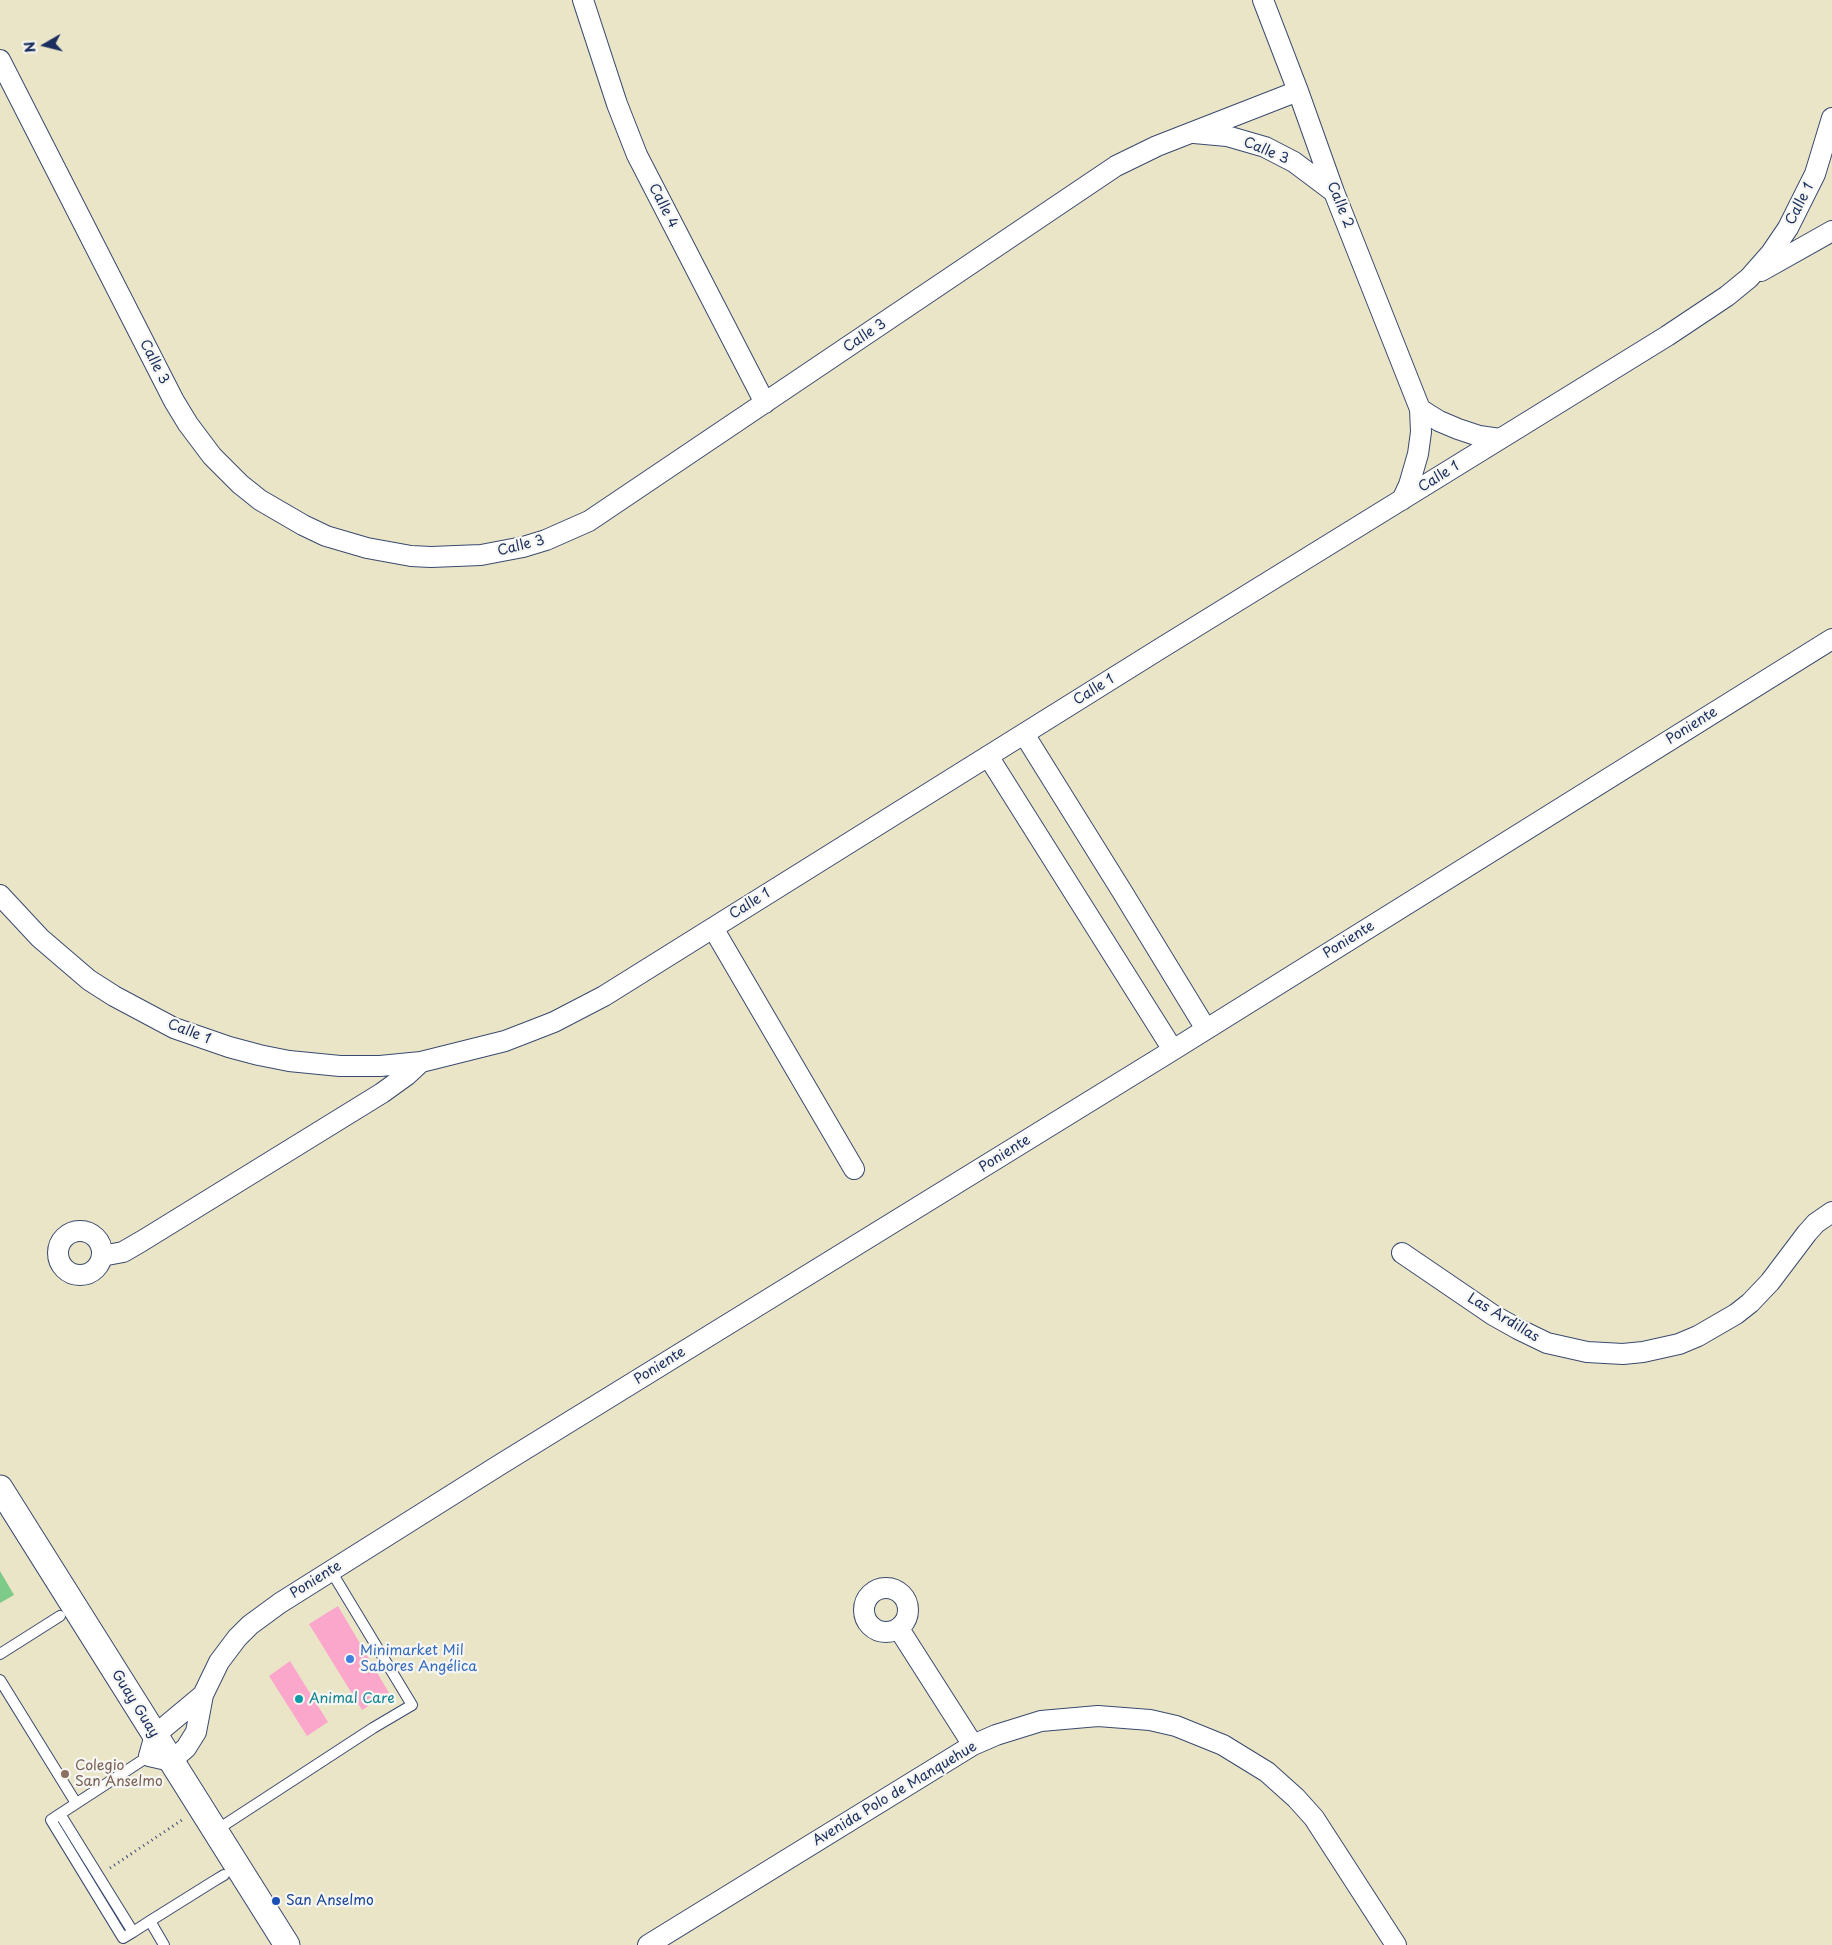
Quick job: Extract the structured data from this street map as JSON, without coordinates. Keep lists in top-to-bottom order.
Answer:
{
  "streets": {
    "street": [
      "Calle 3",
      "Calle 1",
      "Calle 2",
      "Calle 4",
      "Poniente",
      "Las Ardillas",
      "Guay Guay",
      "Avenida Polo de Manquehue"
    ]
  },
  "crossings": [
    ["Calle 3", "Calle 2"],
    ["Calle 3", "Calle 4"],
    ["Calle 1", "Calle 2"],
    ["Poniente", "Guay Guay"]
  ],
  "places": [
    "Minimarket Mil Sabores Angélica",
    "Animal Care",
    "Colegio San Anselmo",
    "San Anselmo"
  ],
  "north": "left"
}
